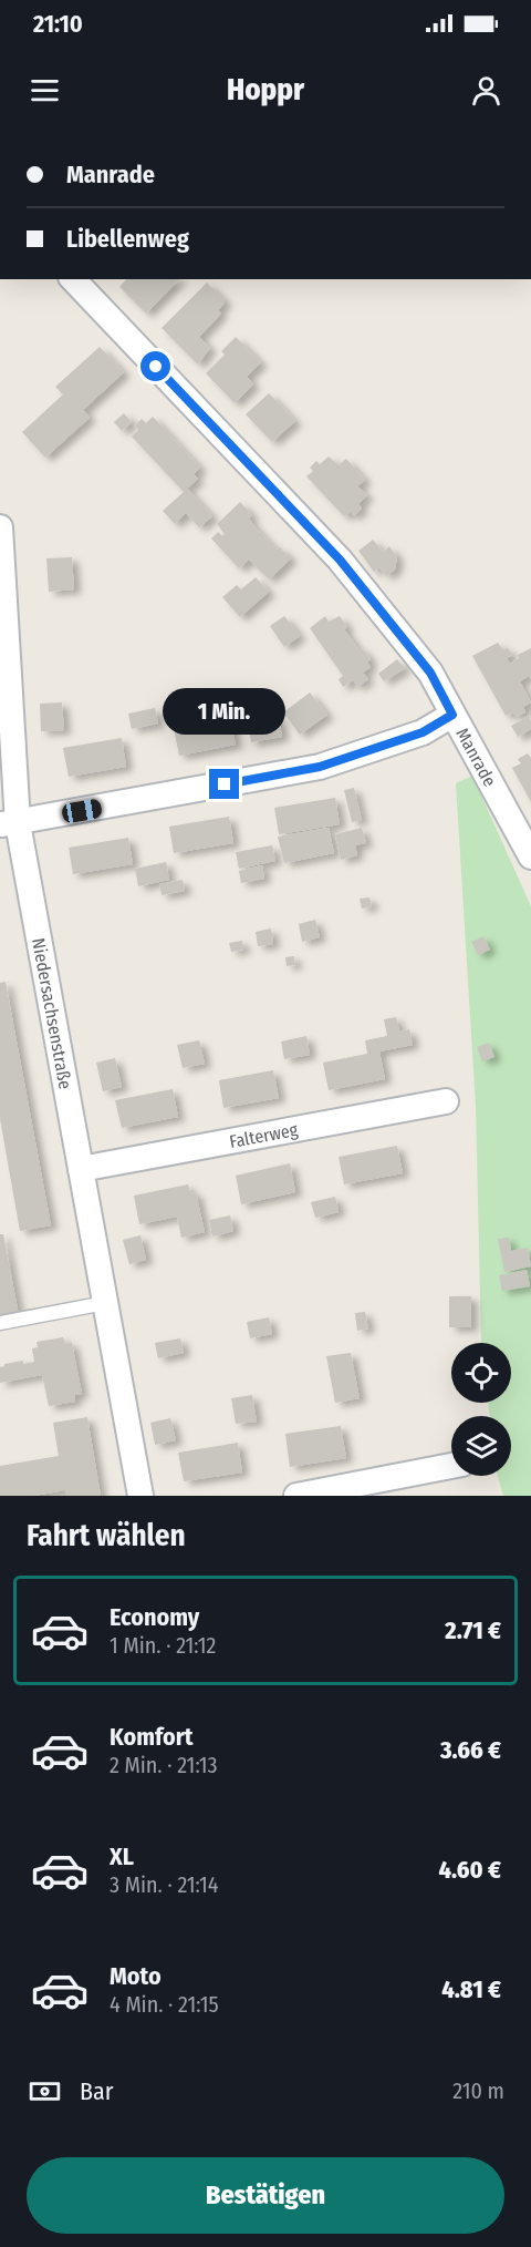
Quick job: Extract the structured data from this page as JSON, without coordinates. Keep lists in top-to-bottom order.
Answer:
{
  "streets": {
    "street": ["Manrade", "Niedersachsenstraße", "Falterweg"]
  },
  "crossings": [
    ["Niedersachsenstraße", "Falterweg"]
  ],
  "page": {
    "status": "21:10",
    "header": "Hoppr",
    "banner": ["Manrade", "Libellenweg"],
    "bubble": "1 Min.",
    "heading": "Fahrt wählen",
    "list": [
      {
        "name": "Economy",
        "note": "1 Min. · 21:12",
        "value": "2.71 €"
      },
      {
        "name": "Komfort",
        "note": "2 Min. · 21:13",
        "value": "3.66 €"
      },
      {
        "name": "XL",
        "note": "3 Min. · 21:14",
        "value": "4.60 €"
      },
      {
        "name": "Moto",
        "note": "4 Min. · 21:15",
        "value": "4.81 €"
      }
    ],
    "pay": ["Bar", "210 m"],
    "buttons": "Bestätigen"
  }
}
